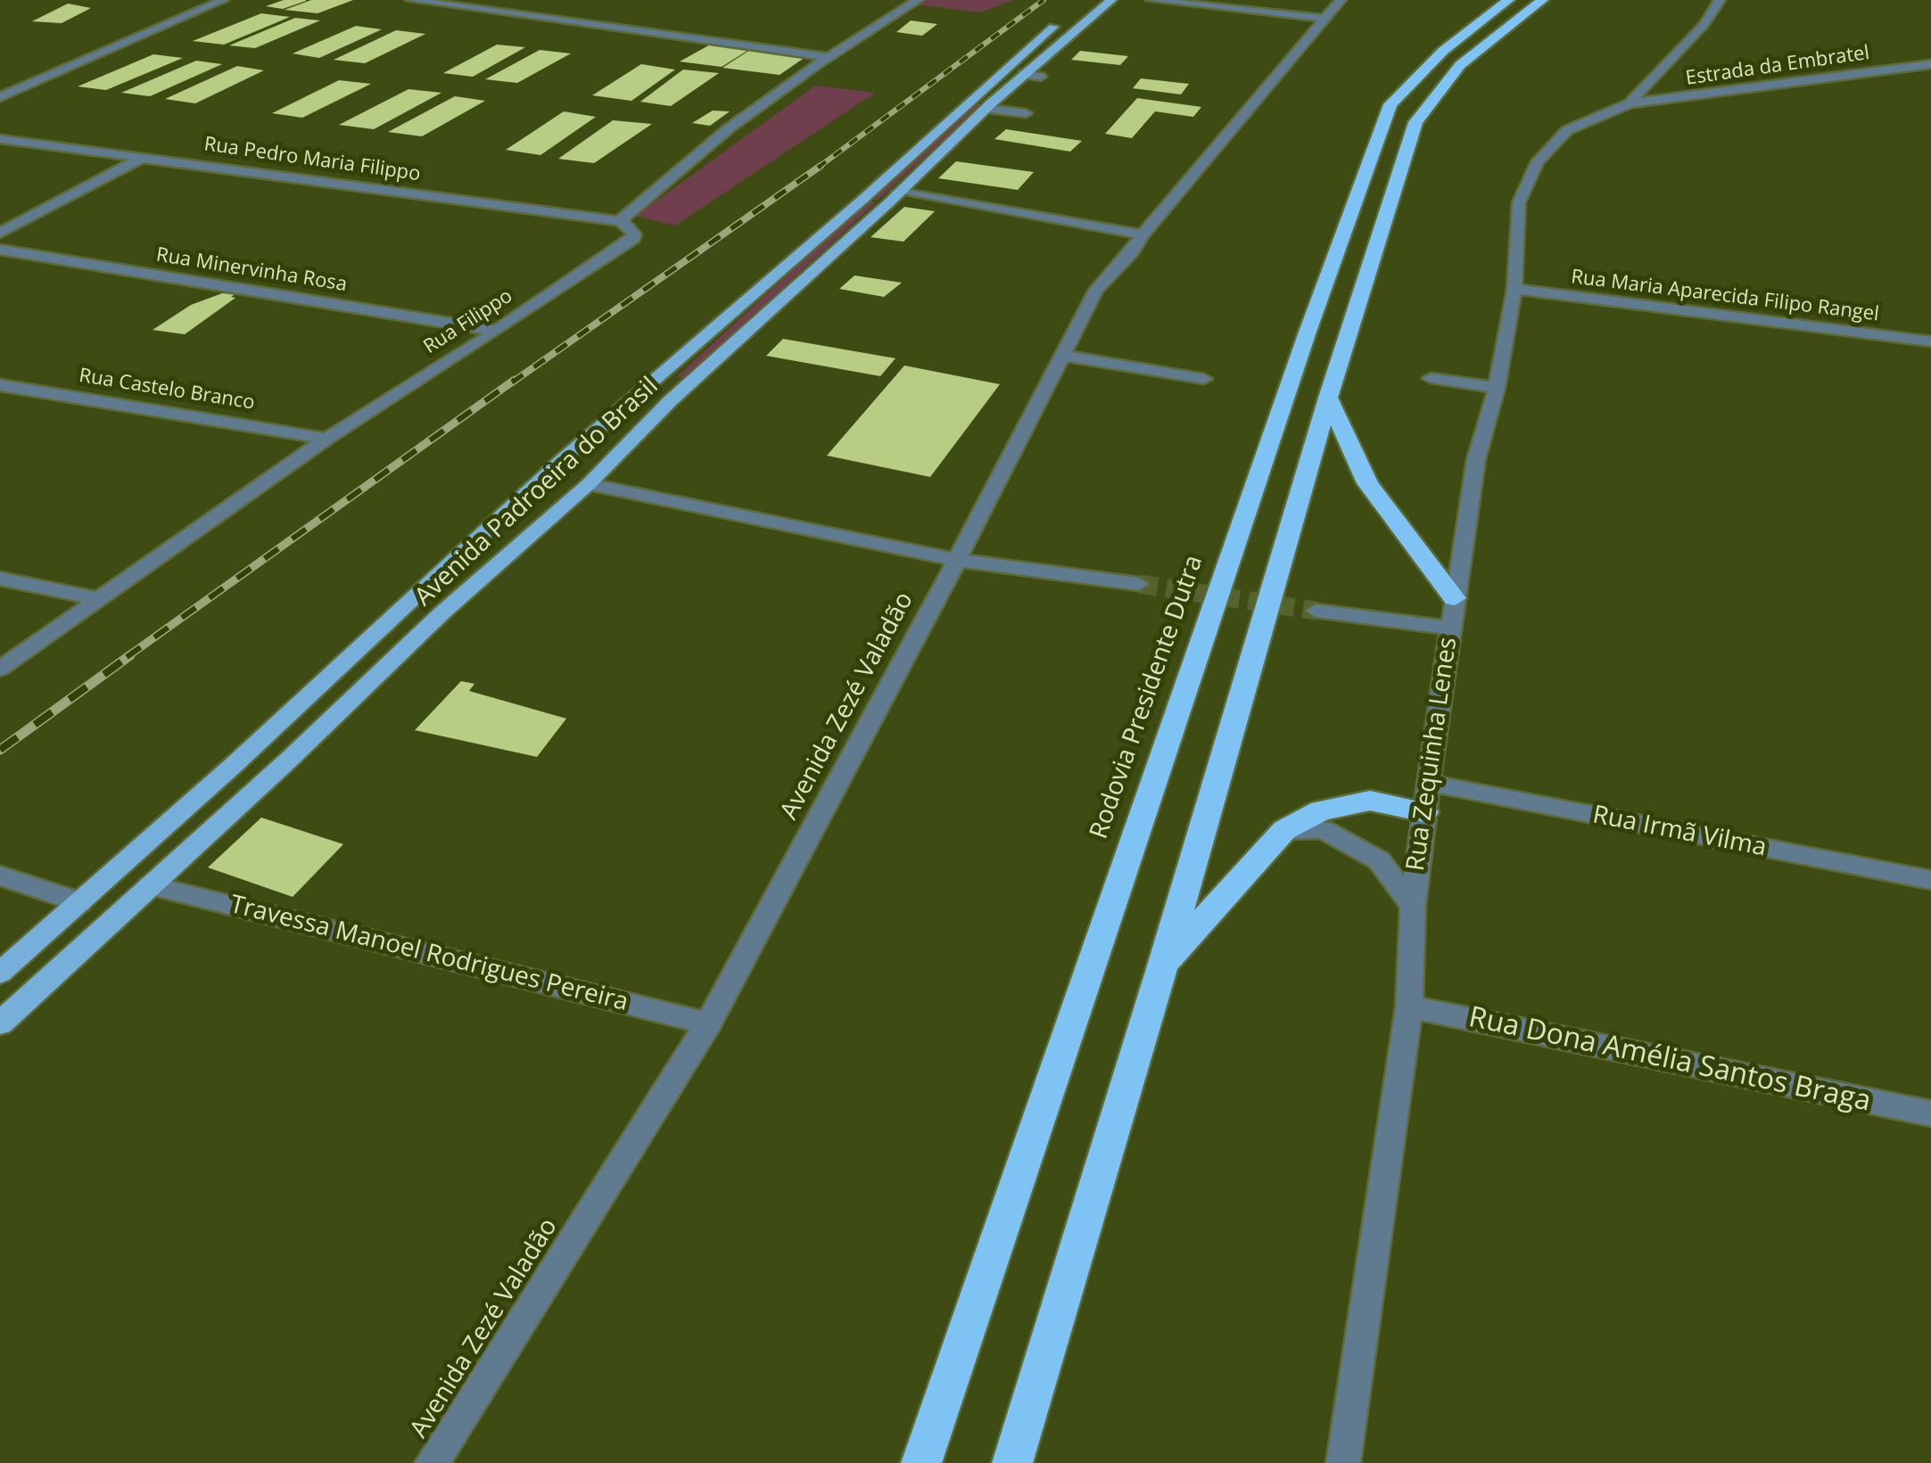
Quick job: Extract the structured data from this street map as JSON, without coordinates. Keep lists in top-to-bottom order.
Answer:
{
  "streets": {
    "highway": ["Rodovia Presidente Dutra"],
    "main road": ["Avenida Padroeira do Brasil"],
    "street": [
      "Estrada da Embratel",
      "Rua Pedro Maria Filippo",
      "Rua Minervinha Rosa",
      "Rua Maria Aparecida Filipo Rangel",
      "Rua Filippo",
      "Rua Castelo Branco",
      "Avenida Zezé Valadão",
      "Rua Zequinha Lenes",
      "Rua Irmã Vilma",
      "Travessa Manoel Rodrigues Pereira",
      "Rua Dona Amélia Santos Braga"
    ]
  },
  "crossings": [
    ["Estrada da Embratel", "Rua Zequinha Lenes"],
    ["Rua Pedro Maria Filippo", "Rua Filippo"],
    ["Rua Minervinha Rosa", "Rua Filippo"],
    ["Rua Maria Aparecida Filipo Rangel", "Rua Zequinha Lenes"],
    ["Rua Filippo", "Rua Castelo Branco"],
    ["Avenida Padroeira do Brasil", "Travessa Manoel Rodrigues Pereira"],
    ["Avenida Zezé Valadão", "Travessa Manoel Rodrigues Pereira"],
    ["Rua Zequinha Lenes", "Rua Irmã Vilma"],
    ["Rua Zequinha Lenes", "Rua Dona Amélia Santos Braga"]
  ]
}
